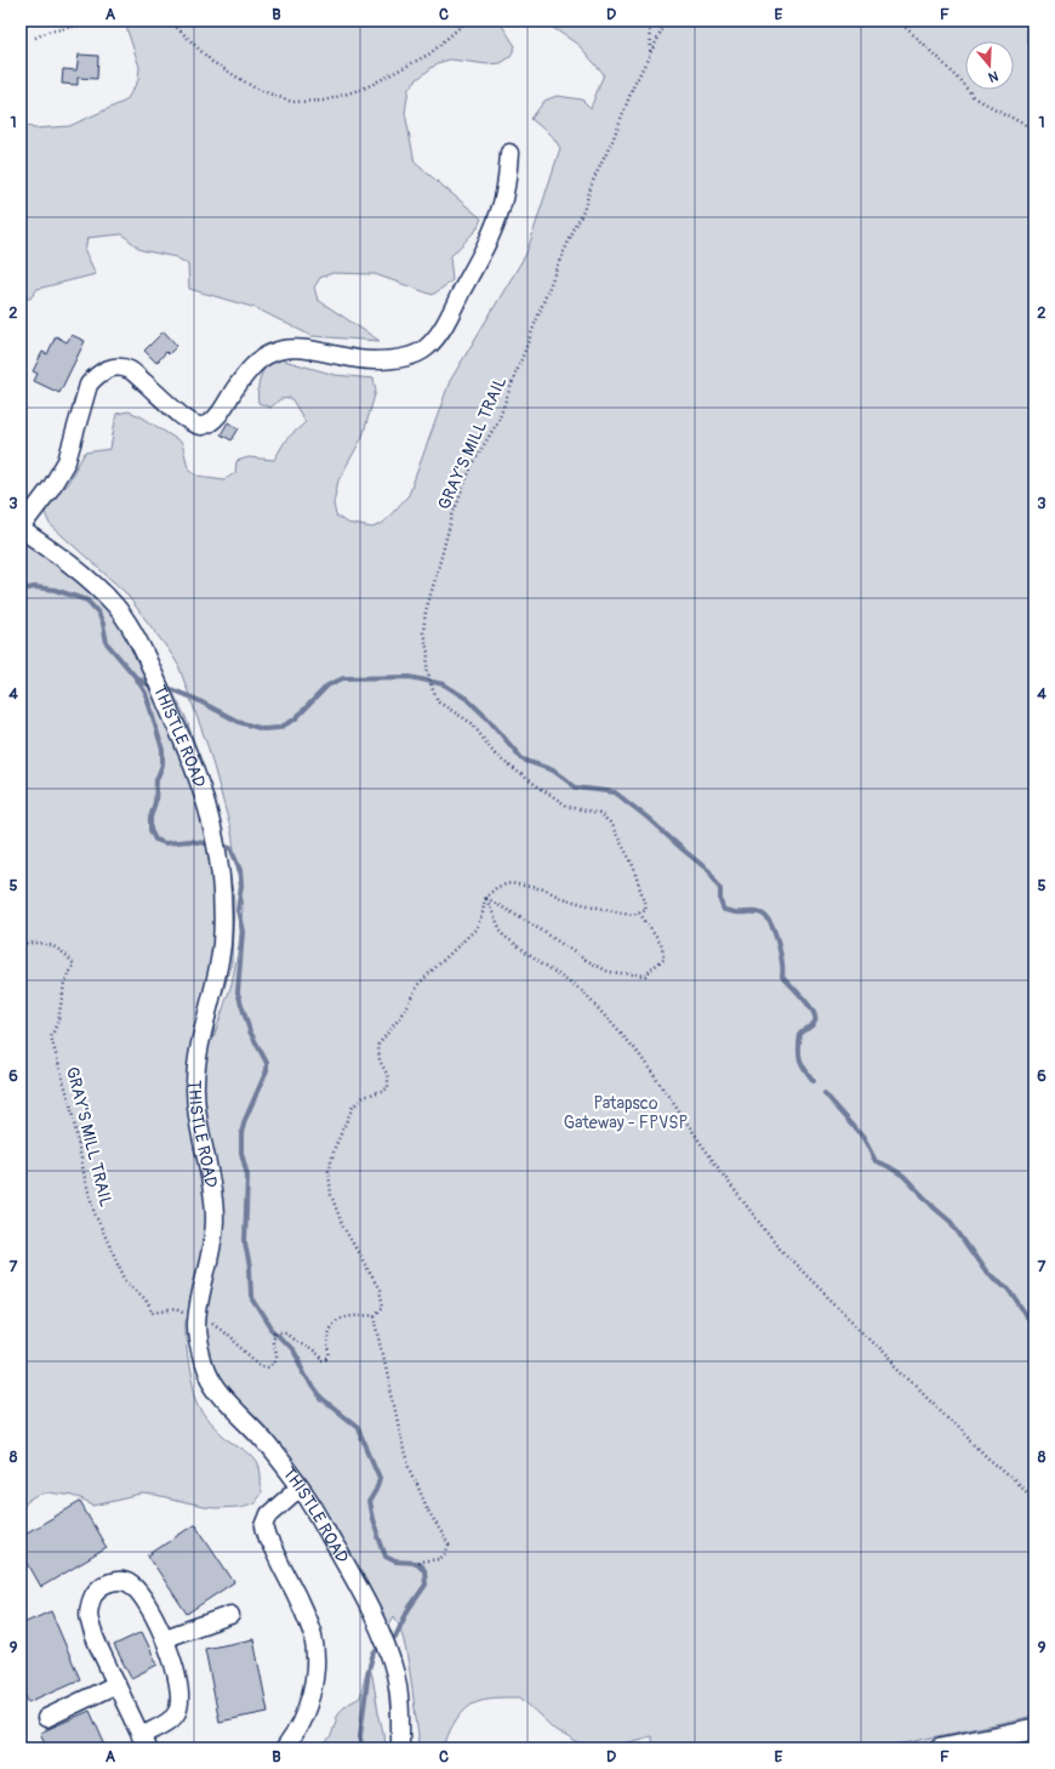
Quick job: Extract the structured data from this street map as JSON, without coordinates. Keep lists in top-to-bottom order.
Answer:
{
  "streets": {
    "street": ["THISTLE ROAD"],
    "path": ["GRAY'S MILL TRAIL"]
  },
  "crossings": [
    ["GRAY'S MILL TRAIL", "THISTLE ROAD"]
  ],
  "parks": ["Patapsco Gateway - FPVSP"],
  "north": "bottom",
  "grid": {
    "columns": [
      "A",
      "B",
      "C",
      "D",
      "E",
      "F"
    ],
    "rows": [
      "1",
      "2",
      "3",
      "4",
      "5",
      "6",
      "7",
      "8",
      "9"
    ]
  }
}
